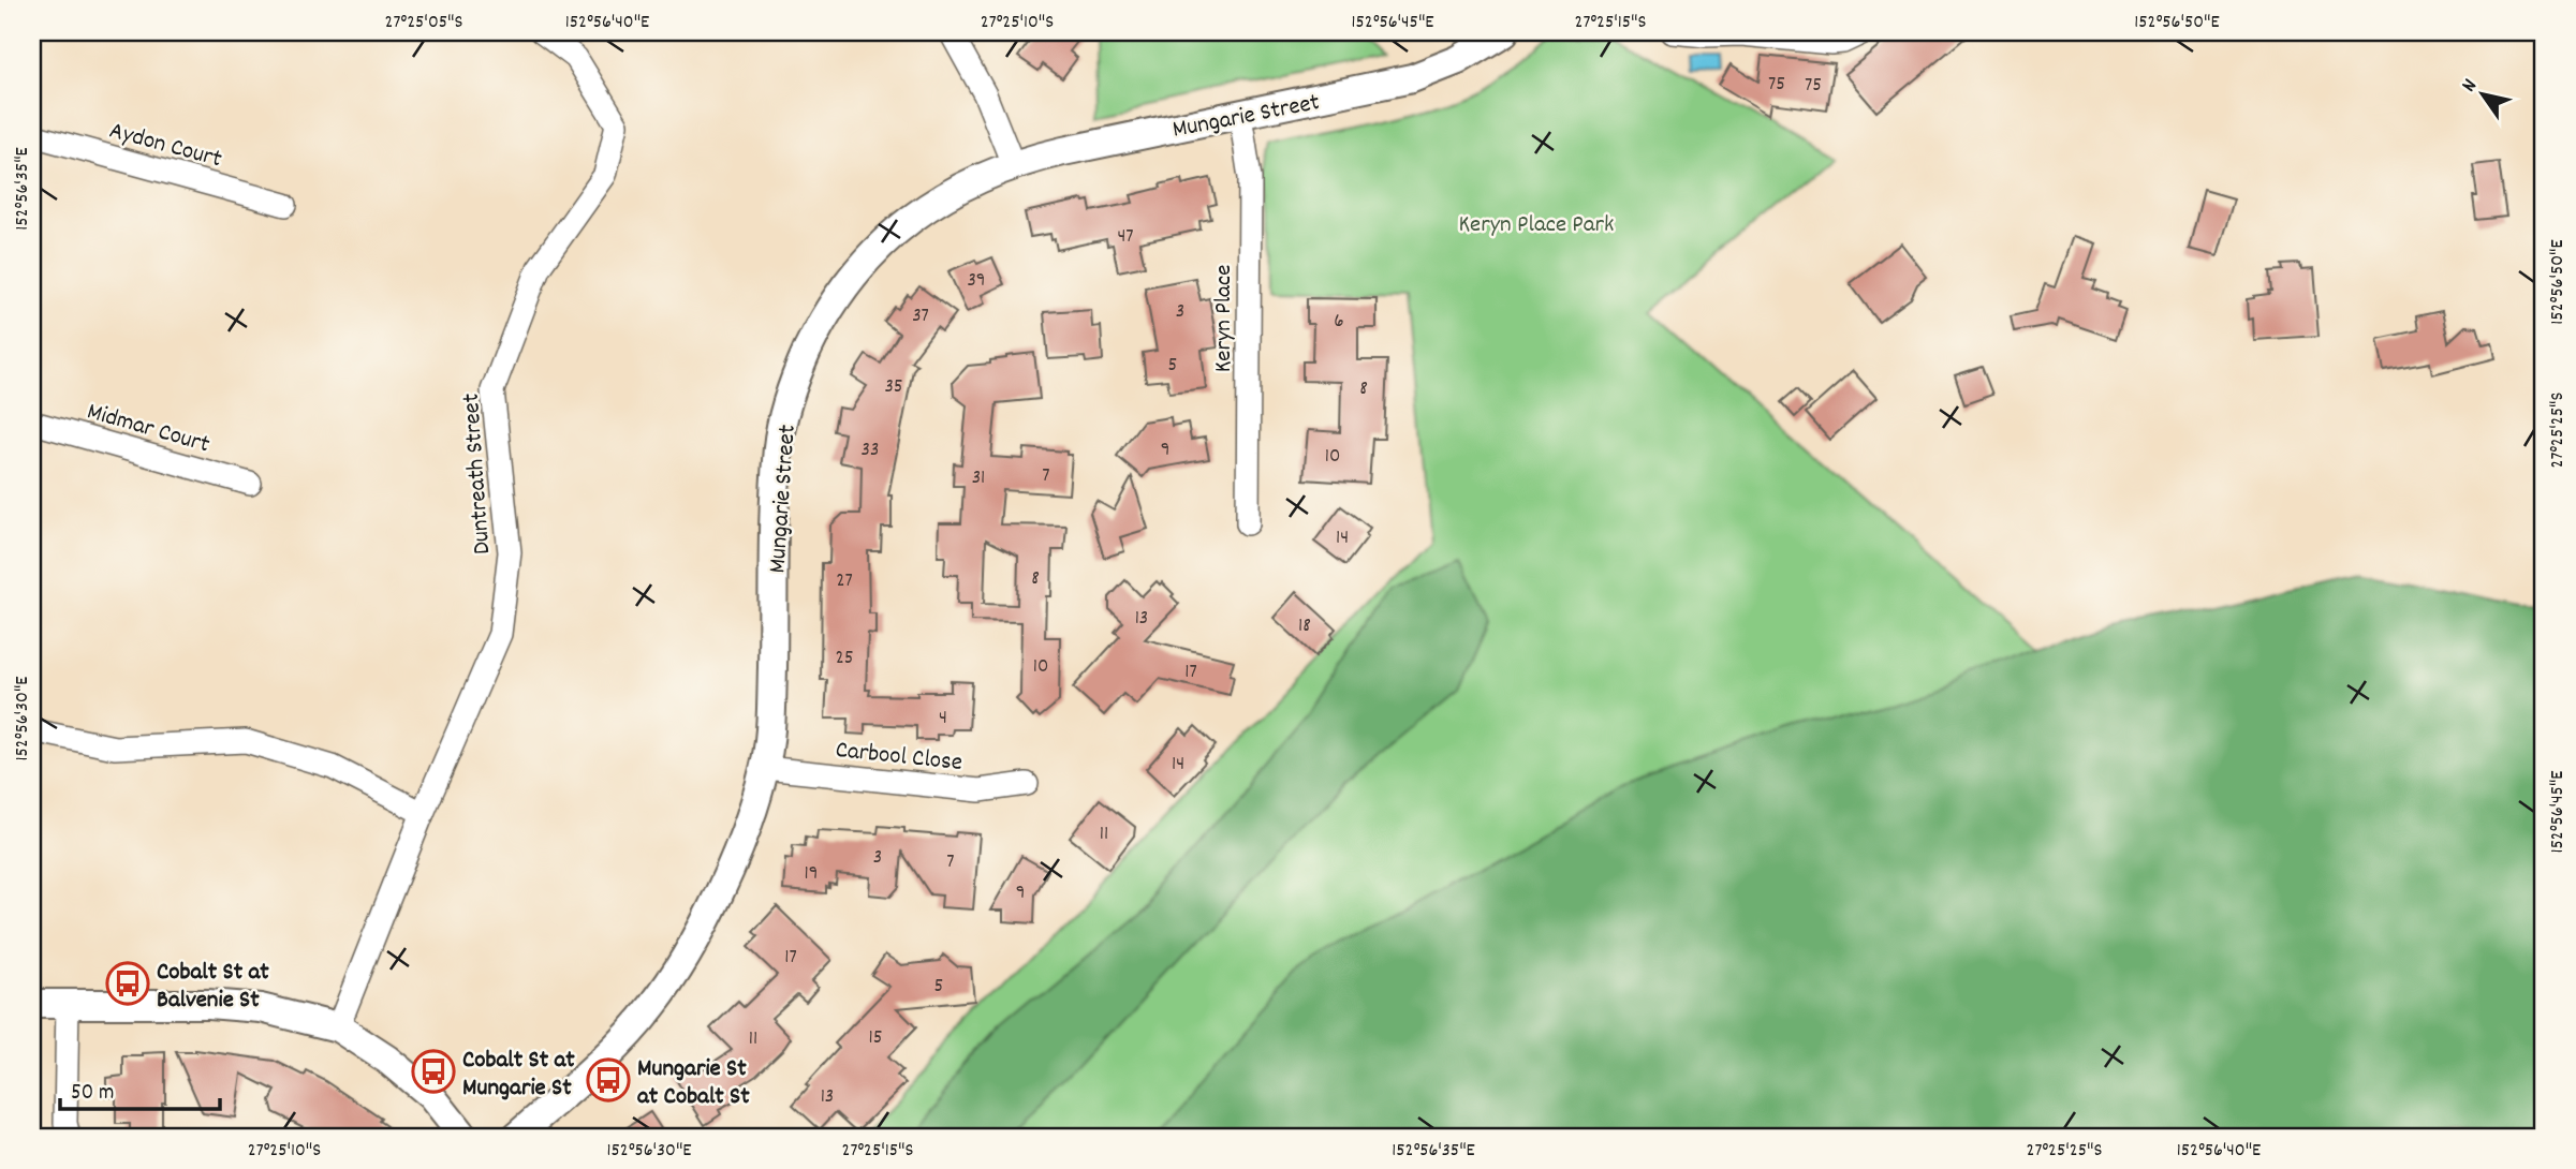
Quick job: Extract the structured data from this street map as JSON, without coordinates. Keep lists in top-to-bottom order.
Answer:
{
  "streets": {
    "street": [
      "Mungarie Street",
      "Aydon Court",
      "Keryn Place",
      "Midmar Court",
      "Duntreath Street",
      "Carbool Close"
    ]
  },
  "crossings": [
    ["Mungarie Street", "Keryn Place"],
    ["Mungarie Street", "Carbool Close"]
  ],
  "parks": ["Keryn Place Park"],
  "places": {
    "bus stop": ["Cobalt St at Balvenie St", "Cobalt St at Mungarie St", "Mungarie St at Cobalt St"]
  },
  "house_numbers": [
    "75",
    "75",
    "47",
    "39",
    "3",
    "37",
    "6",
    "5",
    "35",
    "8",
    "33",
    "9",
    "10",
    "7",
    "31",
    "14",
    "8",
    "27",
    "13",
    "18",
    "25",
    "10",
    "17",
    "4",
    "14",
    "11",
    "3",
    "7",
    "19",
    "9",
    "17",
    "5",
    "15",
    "11",
    "13"
  ],
  "scale_bar": "50 m",
  "north": "top left",
  "coordinates": [
    "27°25'05\"S",
    "152°56'40\"E",
    "27°25'10\"S",
    "152°56'45\"E",
    "27°25'15\"S",
    "152°56'50\"E",
    "152°56'35\"E",
    "27°25'25\"S",
    "152°56'30\"E"
  ]
}
